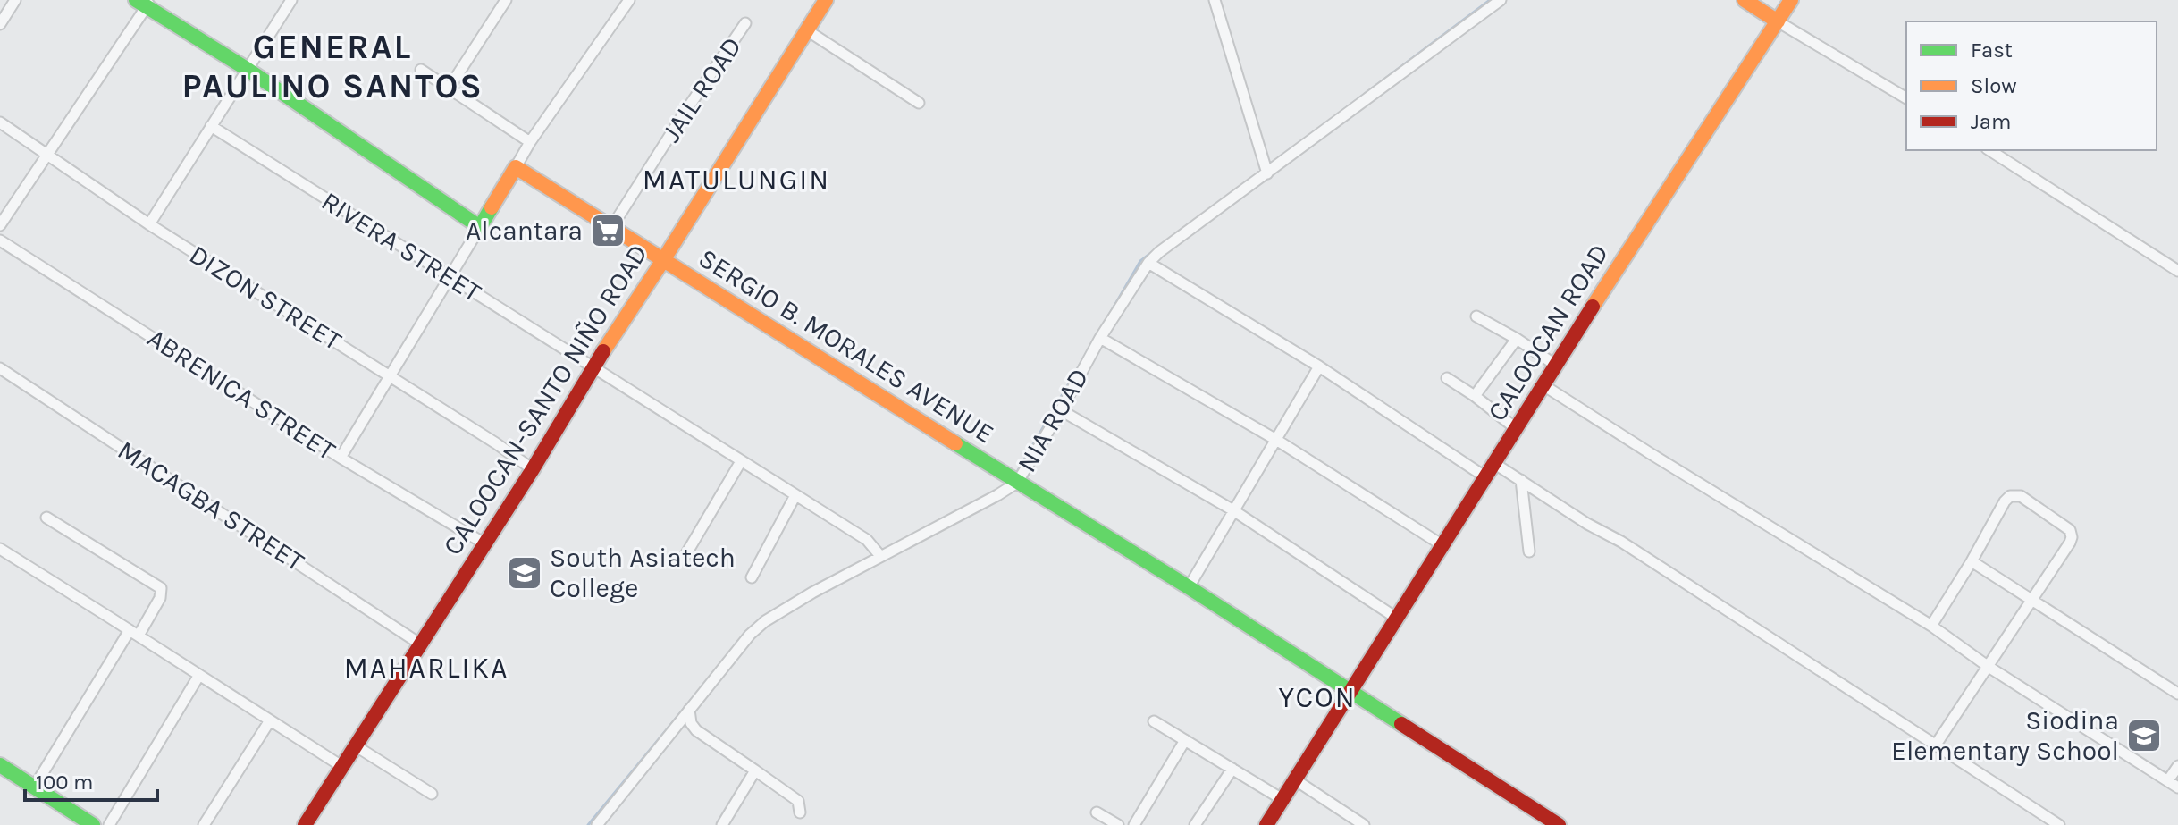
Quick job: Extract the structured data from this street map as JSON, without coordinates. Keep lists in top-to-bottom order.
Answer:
{
  "streets": {
    "street": [
      "JAIL ROAD",
      "RIVERA STREET",
      "DIZON STREET",
      "CALOOCAN ROAD",
      "SERGIO B. MORALES AVENUE",
      "ABRENICA STREET",
      "CALOOCAN-SANTO NIÑO ROAD",
      "NIA ROAD",
      "MACAGBA STREET"
    ]
  },
  "crossings": [
    ["JAIL ROAD", "SERGIO B. MORALES AVENUE"],
    ["RIVERA STREET", "CALOOCAN-SANTO NIÑO ROAD"],
    ["RIVERA STREET", "NIA ROAD"],
    ["DIZON STREET", "CALOOCAN-SANTO NIÑO ROAD"],
    ["CALOOCAN ROAD", "SERGIO B. MORALES AVENUE"],
    ["SERGIO B. MORALES AVENUE", "CALOOCAN-SANTO NIÑO ROAD"],
    ["SERGIO B. MORALES AVENUE", "NIA ROAD"],
    ["ABRENICA STREET", "CALOOCAN-SANTO NIÑO ROAD"],
    ["CALOOCAN-SANTO NIÑO ROAD", "MACAGBA STREET"]
  ],
  "districts": [
    "GENERAL PAULINO SANTOS",
    "MATULUNGIN",
    "MAHARLIKA",
    "YCON"
  ],
  "places": {
    "supermarket": ["Alcantara"],
    "school or university": ["South Asiatech College", "Siodina Elementary School"]
  },
  "legend": ["Fast", "Slow", "Jam"],
  "scale_bar": "100 m"
}
